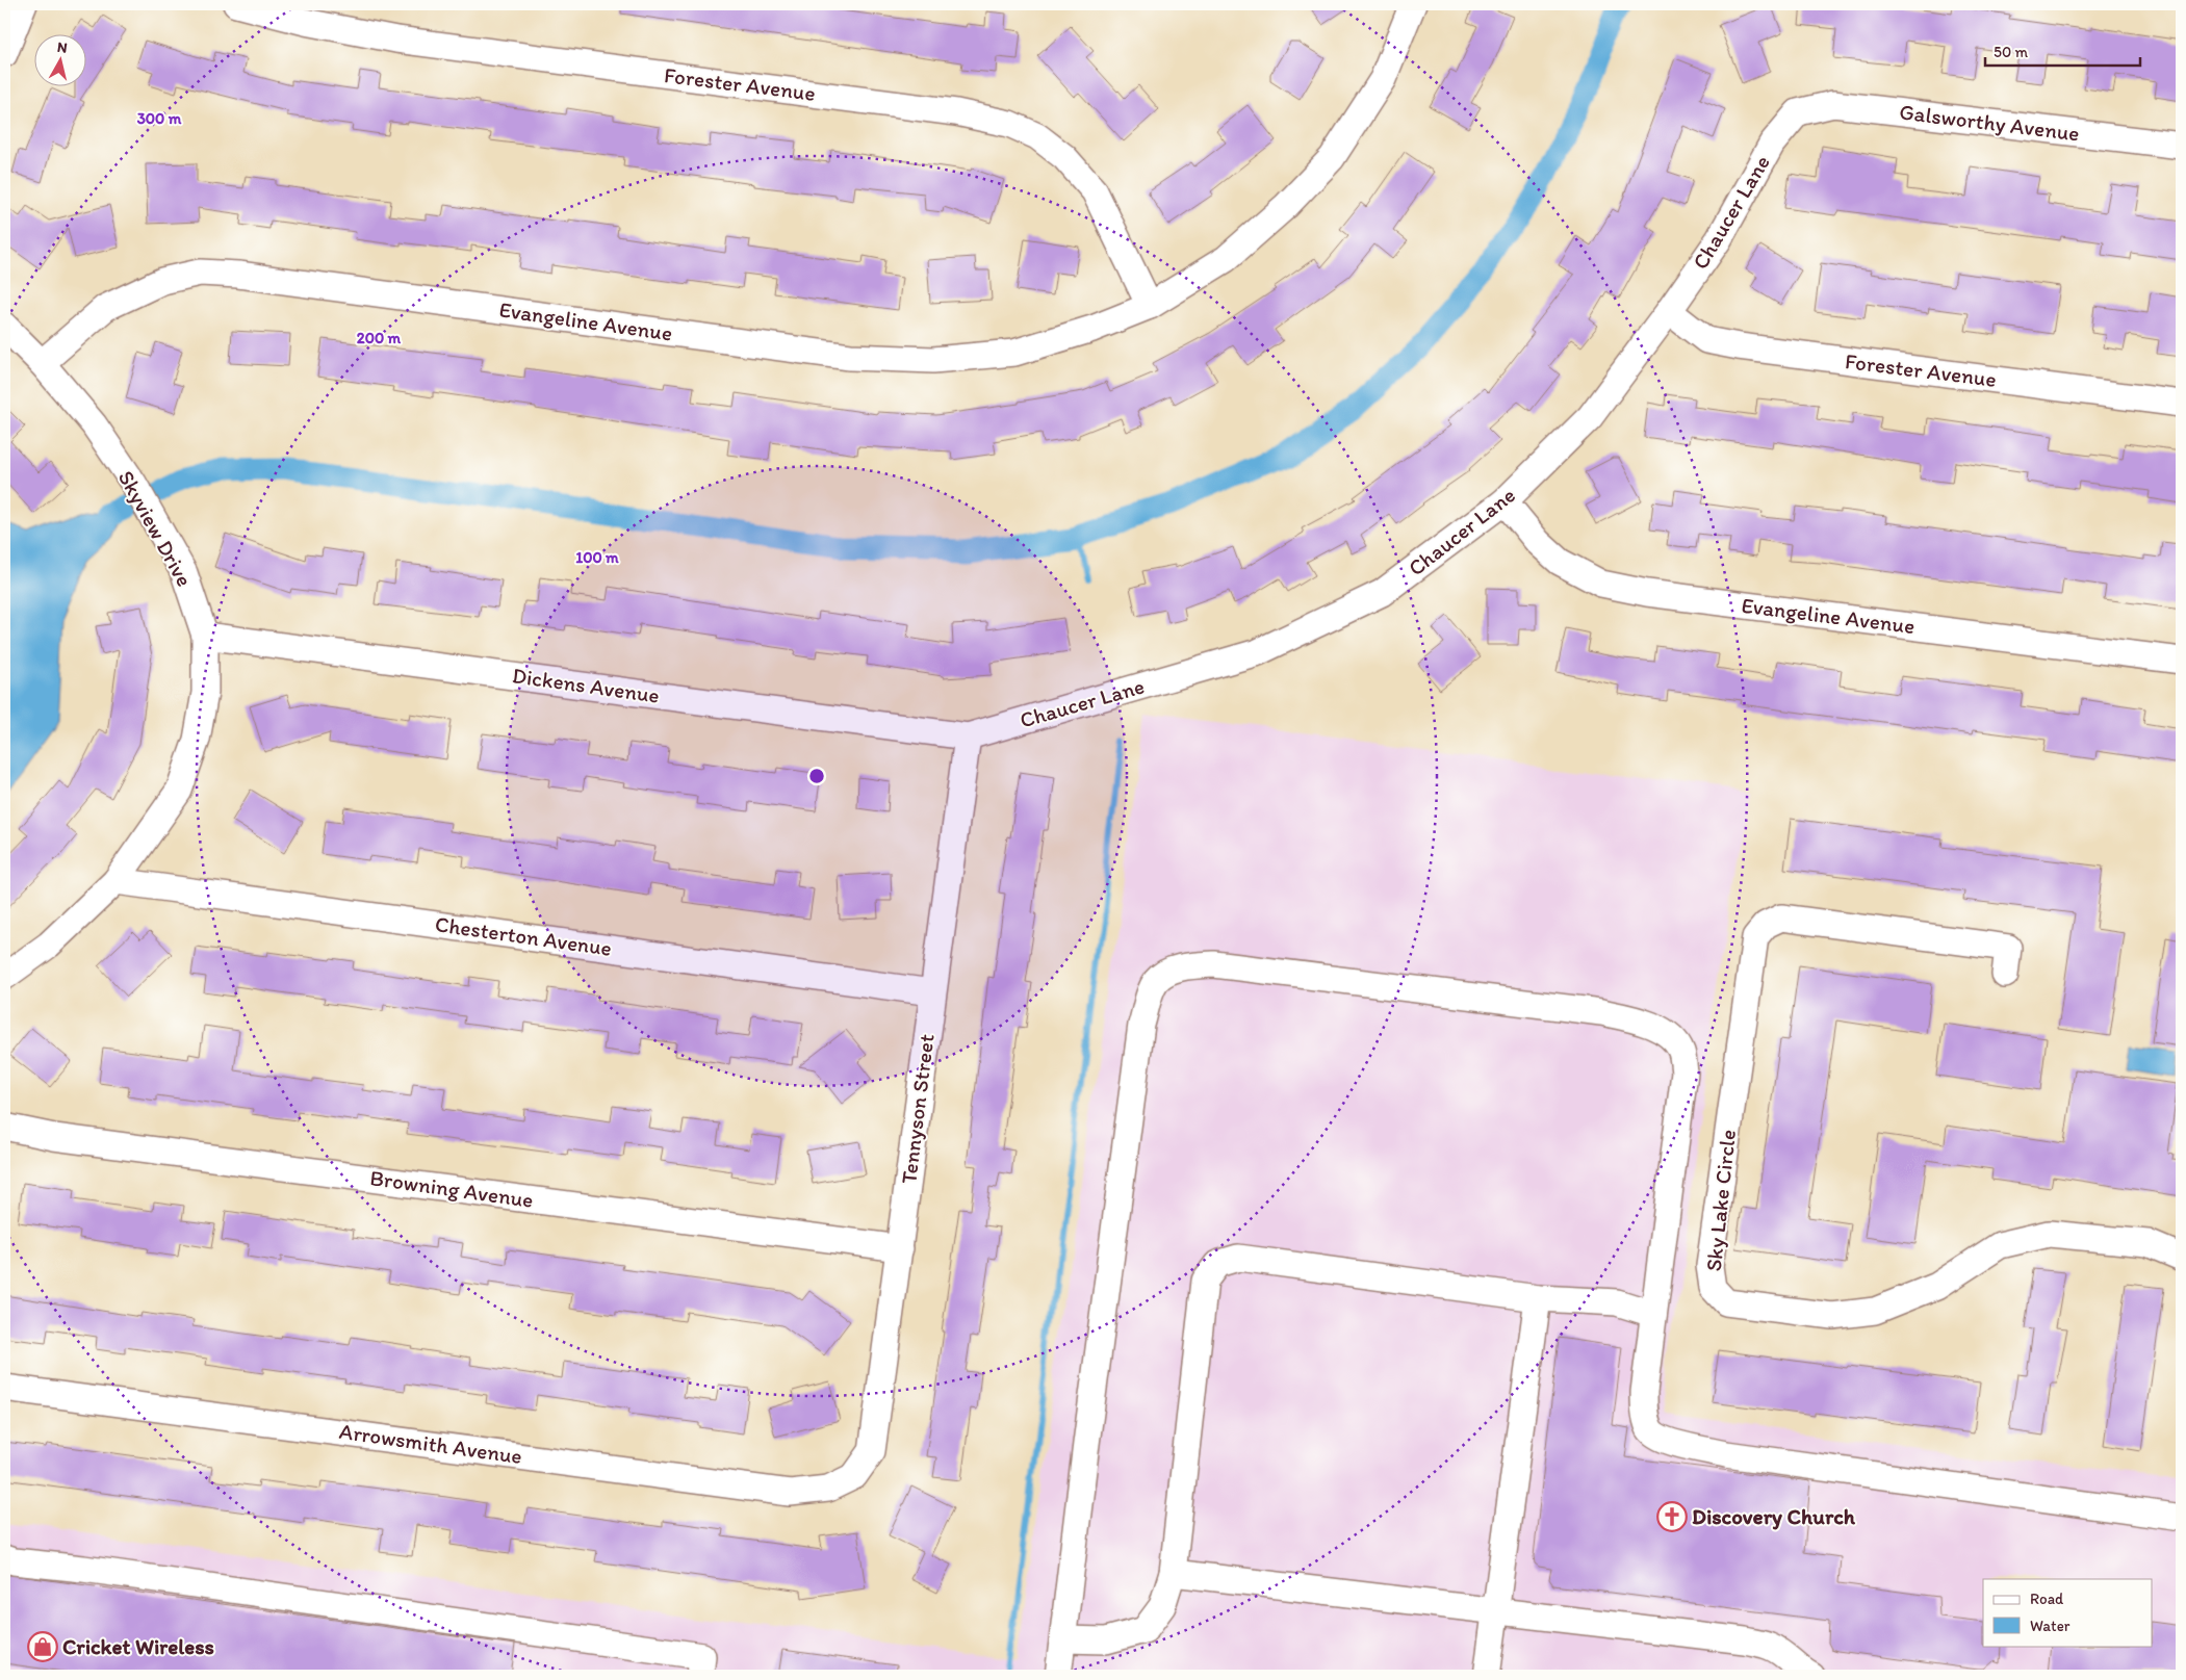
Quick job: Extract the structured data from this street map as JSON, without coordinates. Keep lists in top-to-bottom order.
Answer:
{
  "streets": {
    "street": [
      "Forester Avenue",
      "Galsworthy Avenue",
      "Chaucer Lane",
      "Evangeline Avenue",
      "Skyview Drive",
      "Dickens Avenue",
      "Chesterton Avenue",
      "Tennyson Street",
      "Browning Avenue",
      "Sky Lake Circle",
      "Arrowsmith Avenue"
    ]
  },
  "crossings": [
    ["Forester Avenue", "Chaucer Lane"],
    ["Forester Avenue", "Evangeline Avenue"],
    ["Galsworthy Avenue", "Chaucer Lane"],
    ["Chaucer Lane", "Evangeline Avenue"],
    ["Chaucer Lane", "Dickens Avenue"],
    ["Chaucer Lane", "Tennyson Street"],
    ["Evangeline Avenue", "Skyview Drive"],
    ["Skyview Drive", "Dickens Avenue"],
    ["Skyview Drive", "Chesterton Avenue"],
    ["Dickens Avenue", "Tennyson Street"],
    ["Chesterton Avenue", "Tennyson Street"],
    ["Tennyson Street", "Browning Avenue"],
    ["Tennyson Street", "Arrowsmith Avenue"]
  ],
  "places": {
    "church": ["Discovery Church"],
    "shop": ["Cricket Wireless"]
  },
  "legend": ["Road", "Water"],
  "scale_bar": "50 m",
  "north": "top",
  "rings": ["300 m", "200 m", "100 m"]
}
